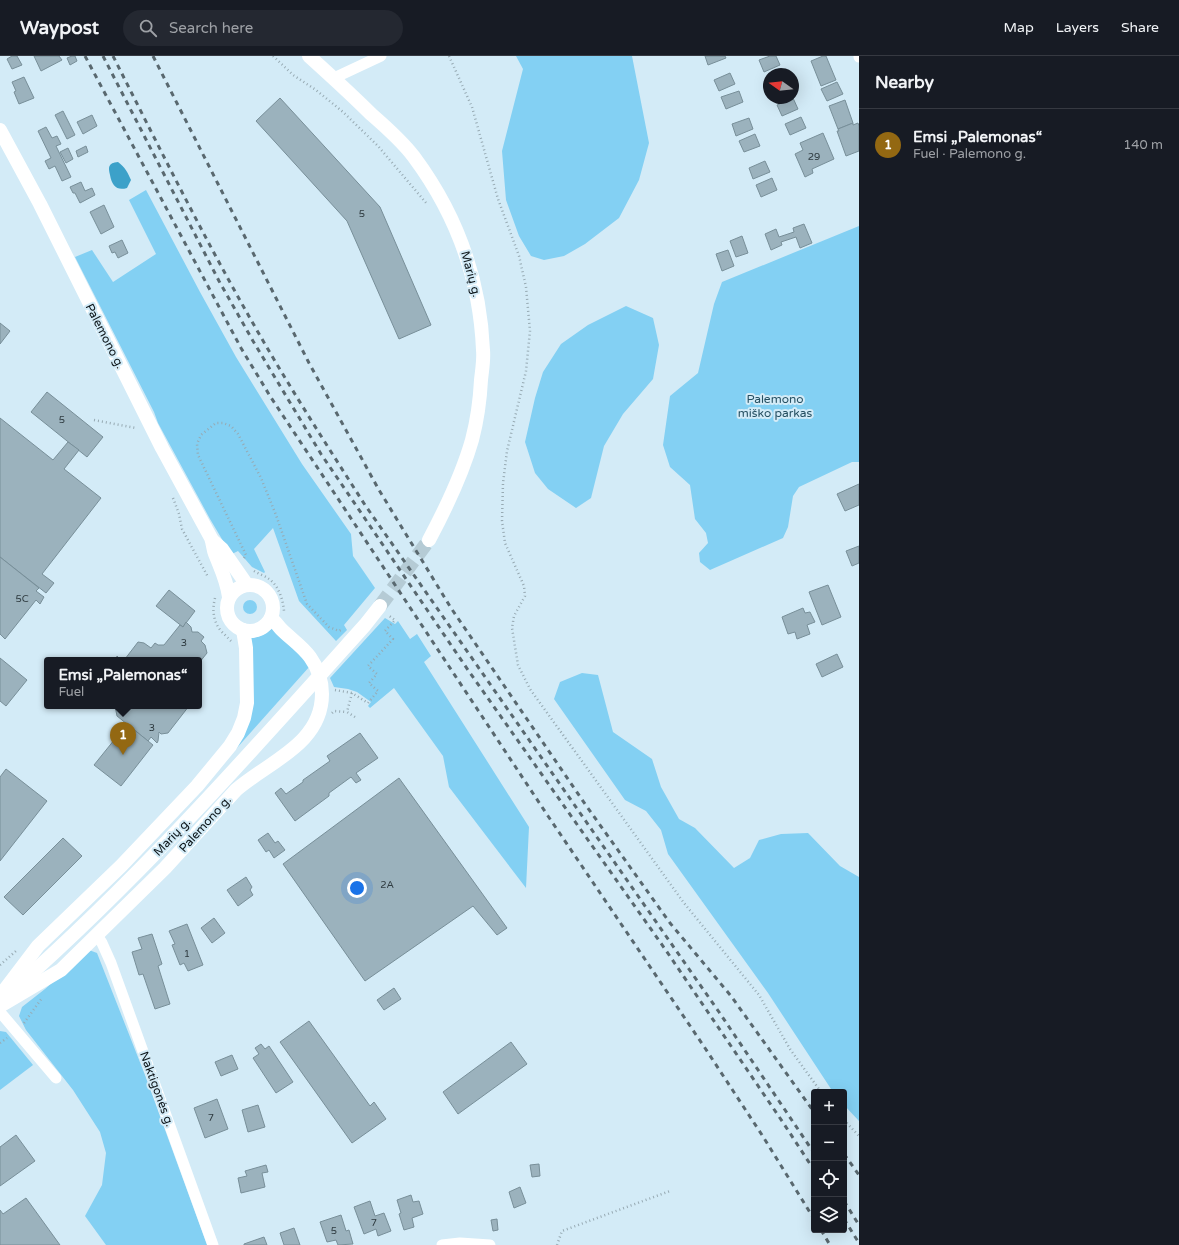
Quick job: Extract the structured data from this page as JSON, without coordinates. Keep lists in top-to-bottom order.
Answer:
{
  "streets": {
    "street": ["Marių g.", "Palemono g.", "Naktigonės g."]
  },
  "crossings": [
    ["Palemono g.", "Naktigonės g."]
  ],
  "parks": ["Palemono miško parkas"],
  "house_numbers": [
    "29",
    "5",
    "5",
    "5C",
    "3",
    "3",
    "2A",
    "1",
    "7",
    "7",
    "5"
  ],
  "north": "left",
  "page": {
    "header": "Waypost",
    "search": "Search here",
    "nav": ["Map", "Layers", "Share"],
    "heading": "Nearby",
    "list": [
      {
        "mark": "1",
        "name": "Emsi „Palemonas“",
        "note": "Fuel · Palemono g.",
        "value": "140 m"
      }
    ],
    "popup": ["Emsi „Palemonas“", "Fuel"],
    "pins": "1",
    "map_buttons": ["+", "−"]
  }
}
